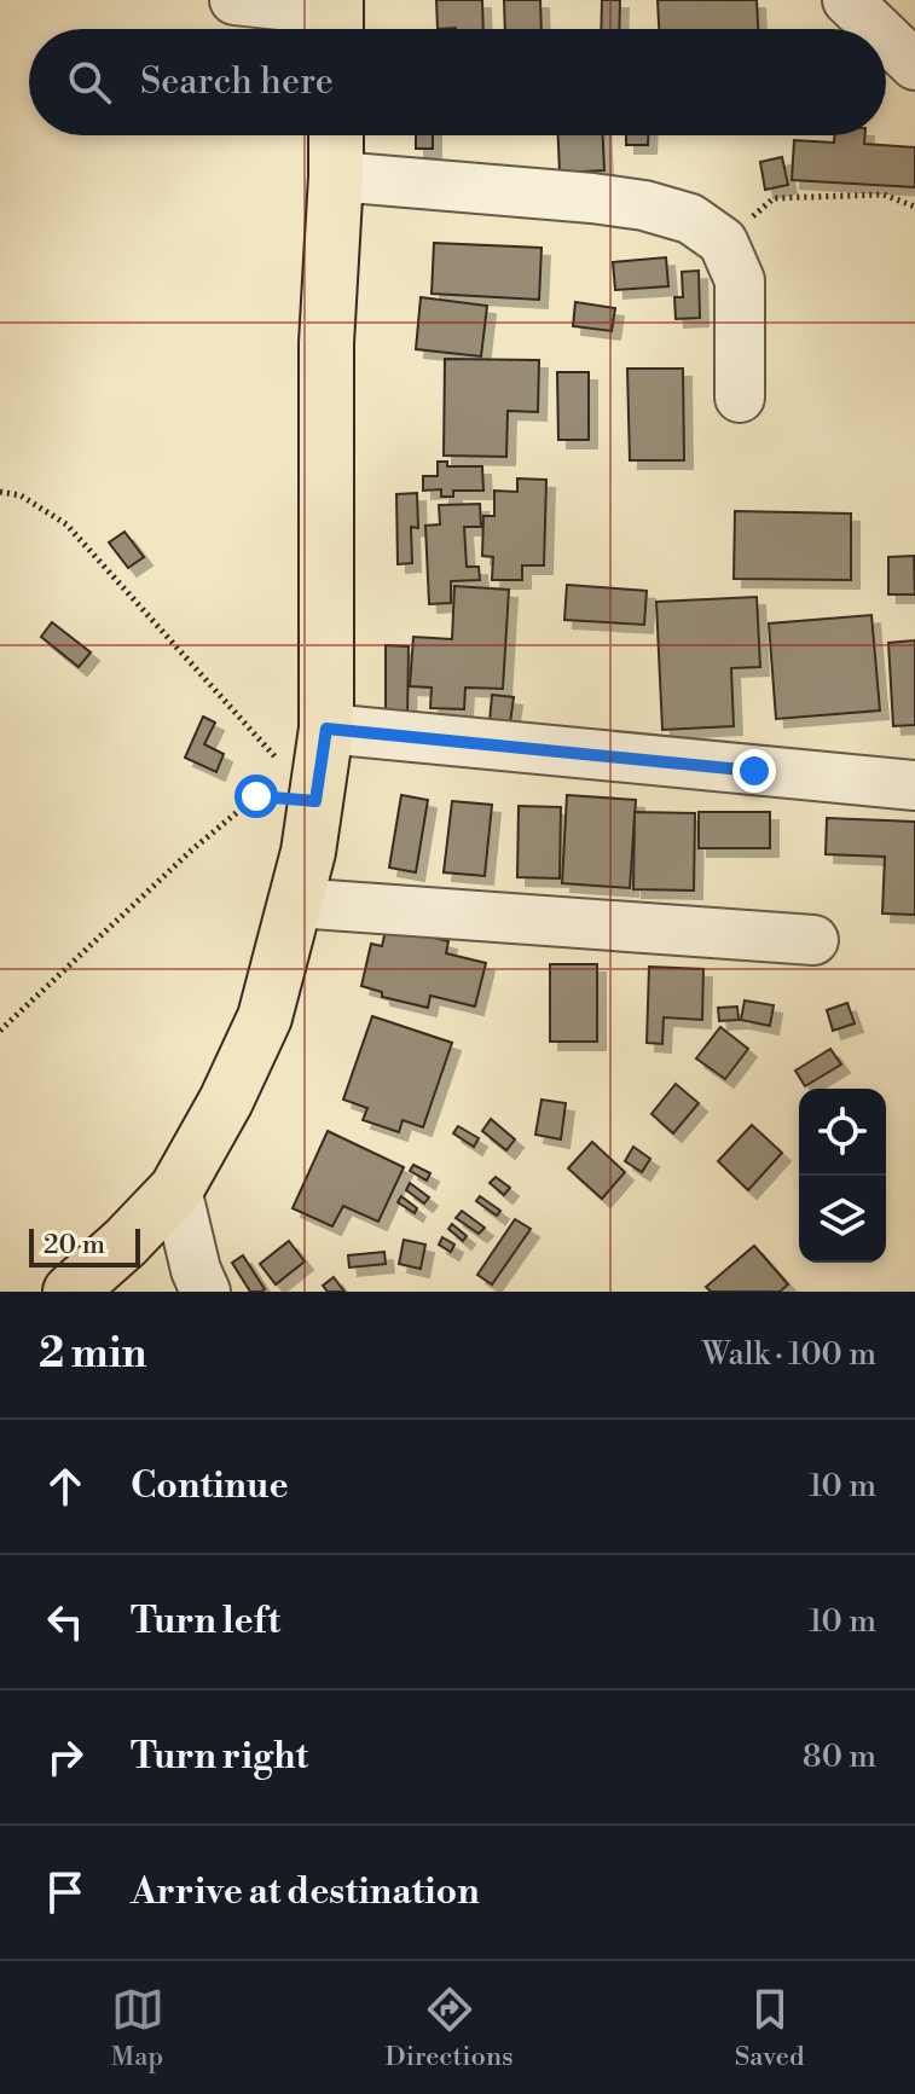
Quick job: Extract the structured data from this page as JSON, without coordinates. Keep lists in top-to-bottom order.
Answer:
{
  "scale_bar": "20 m",
  "page": {
    "search": "Search here",
    "scale": "20 m",
    "heading": ["2 min", "Walk · 100 m"],
    "list": [
      ["Continue", "10 m"],
      ["Turn left", "10 m"],
      ["Turn right", "80 m"],
      "Arrive at destination"
    ],
    "nav": ["Map", "Directions", "Saved"]
  }
}
